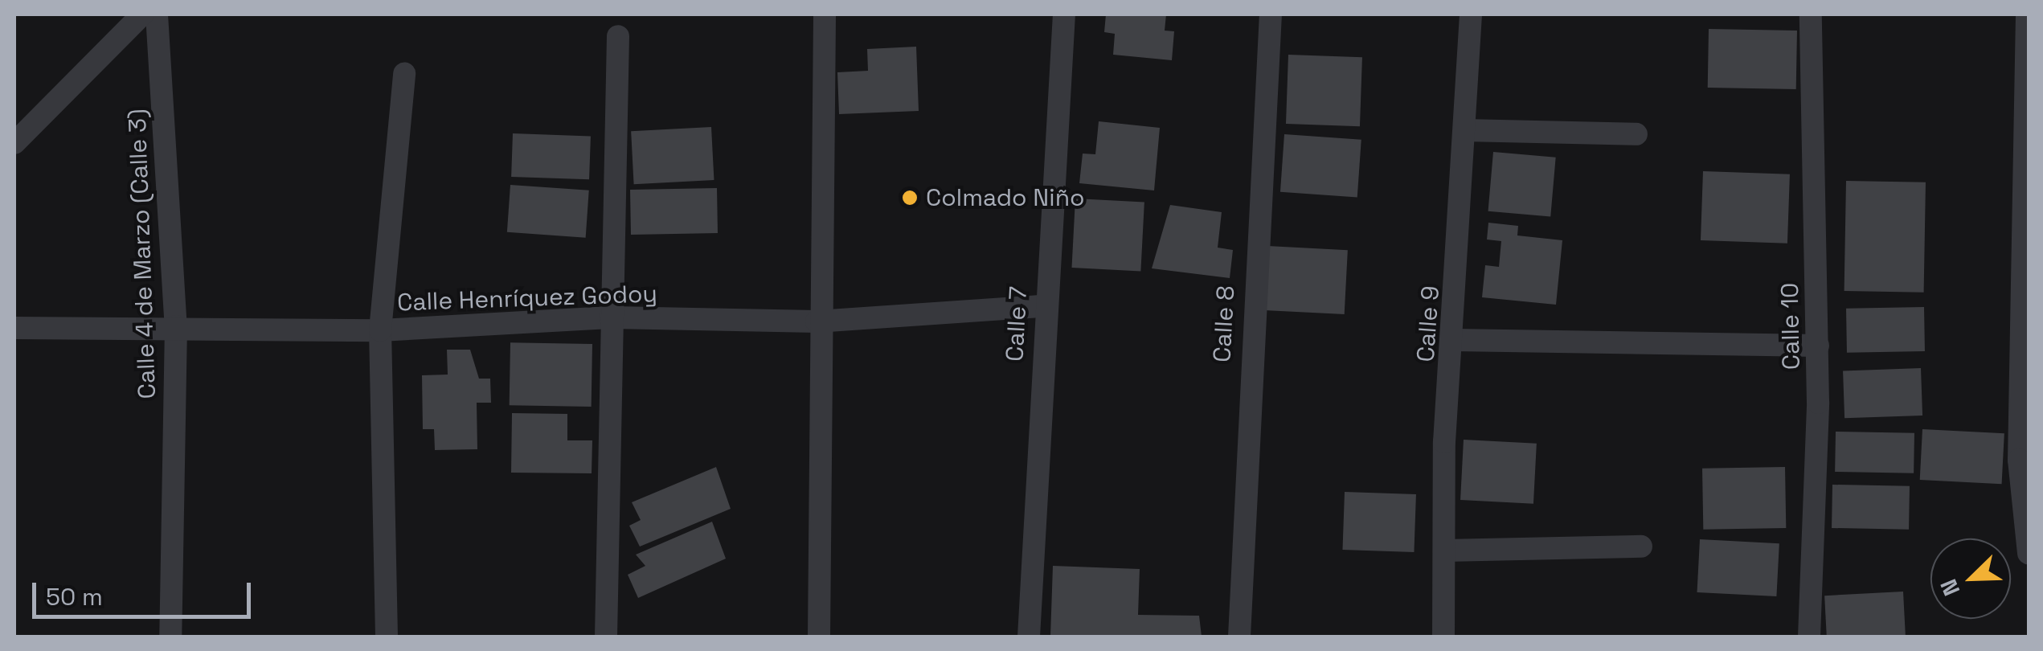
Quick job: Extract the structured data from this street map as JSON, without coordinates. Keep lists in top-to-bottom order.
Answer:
{
  "streets": {
    "street": [
      "Calle 4 de Marzo (Calle 3)",
      "Calle Henríquez Godoy",
      "Calle 7",
      "Calle 8",
      "Calle 9",
      "Calle 10"
    ]
  },
  "crossings": [
    ["Calle 4 de Marzo (Calle 3)", "Calle Henríquez Godoy"],
    ["Calle Henríquez Godoy", "Calle 7"]
  ],
  "places": ["Colmado Niño"],
  "scale_bar": "50 m",
  "north": "bottom left"
}
